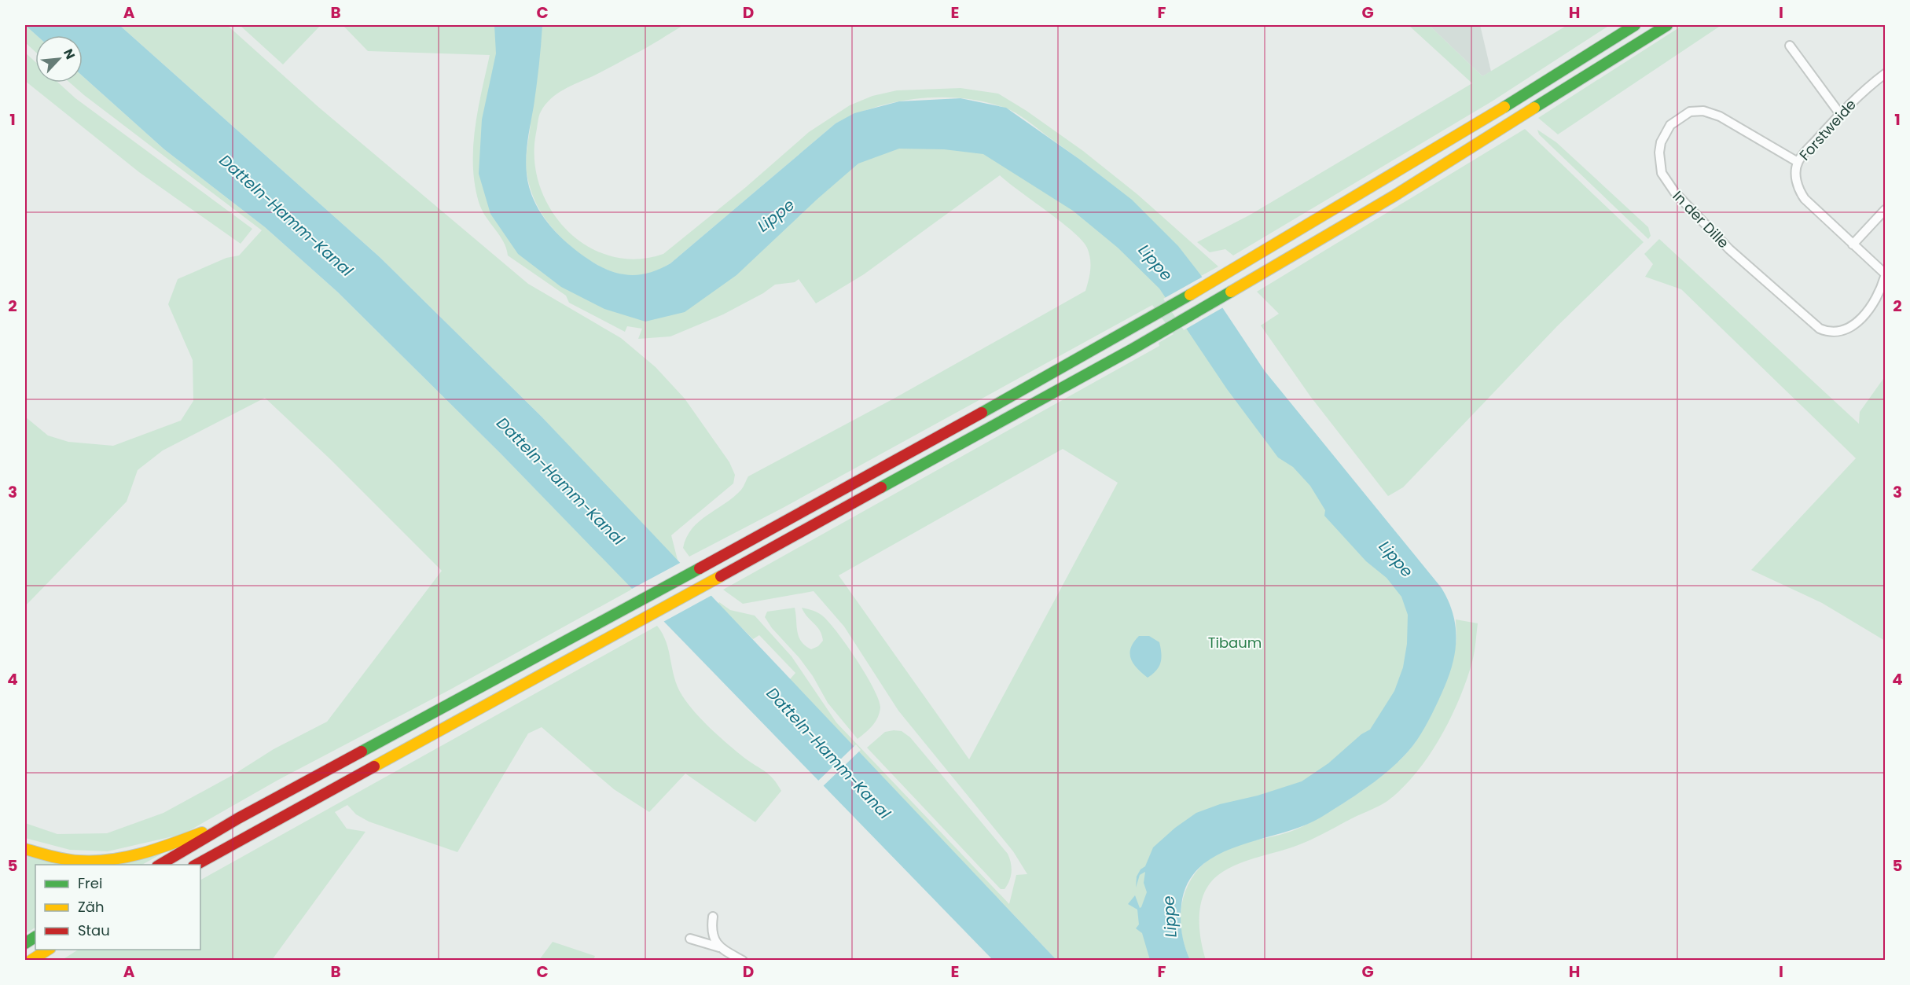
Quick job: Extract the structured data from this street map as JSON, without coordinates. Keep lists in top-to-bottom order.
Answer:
{
  "streets": {
    "street": ["Forstweide", "In der Dille"]
  },
  "crossings": [
    ["Forstweide", "In der Dille"]
  ],
  "water": ["Datteln-Hamm-Kanal", "Lippe"],
  "parks": ["Tibaum"],
  "legend": ["Frei", "Zäh", "Stau"],
  "north": "top right",
  "grid": {
    "columns": [
      "A",
      "B",
      "C",
      "D",
      "E",
      "F",
      "G",
      "H",
      "I"
    ],
    "rows": [
      "1",
      "2",
      "3",
      "4",
      "5"
    ]
  }
}
